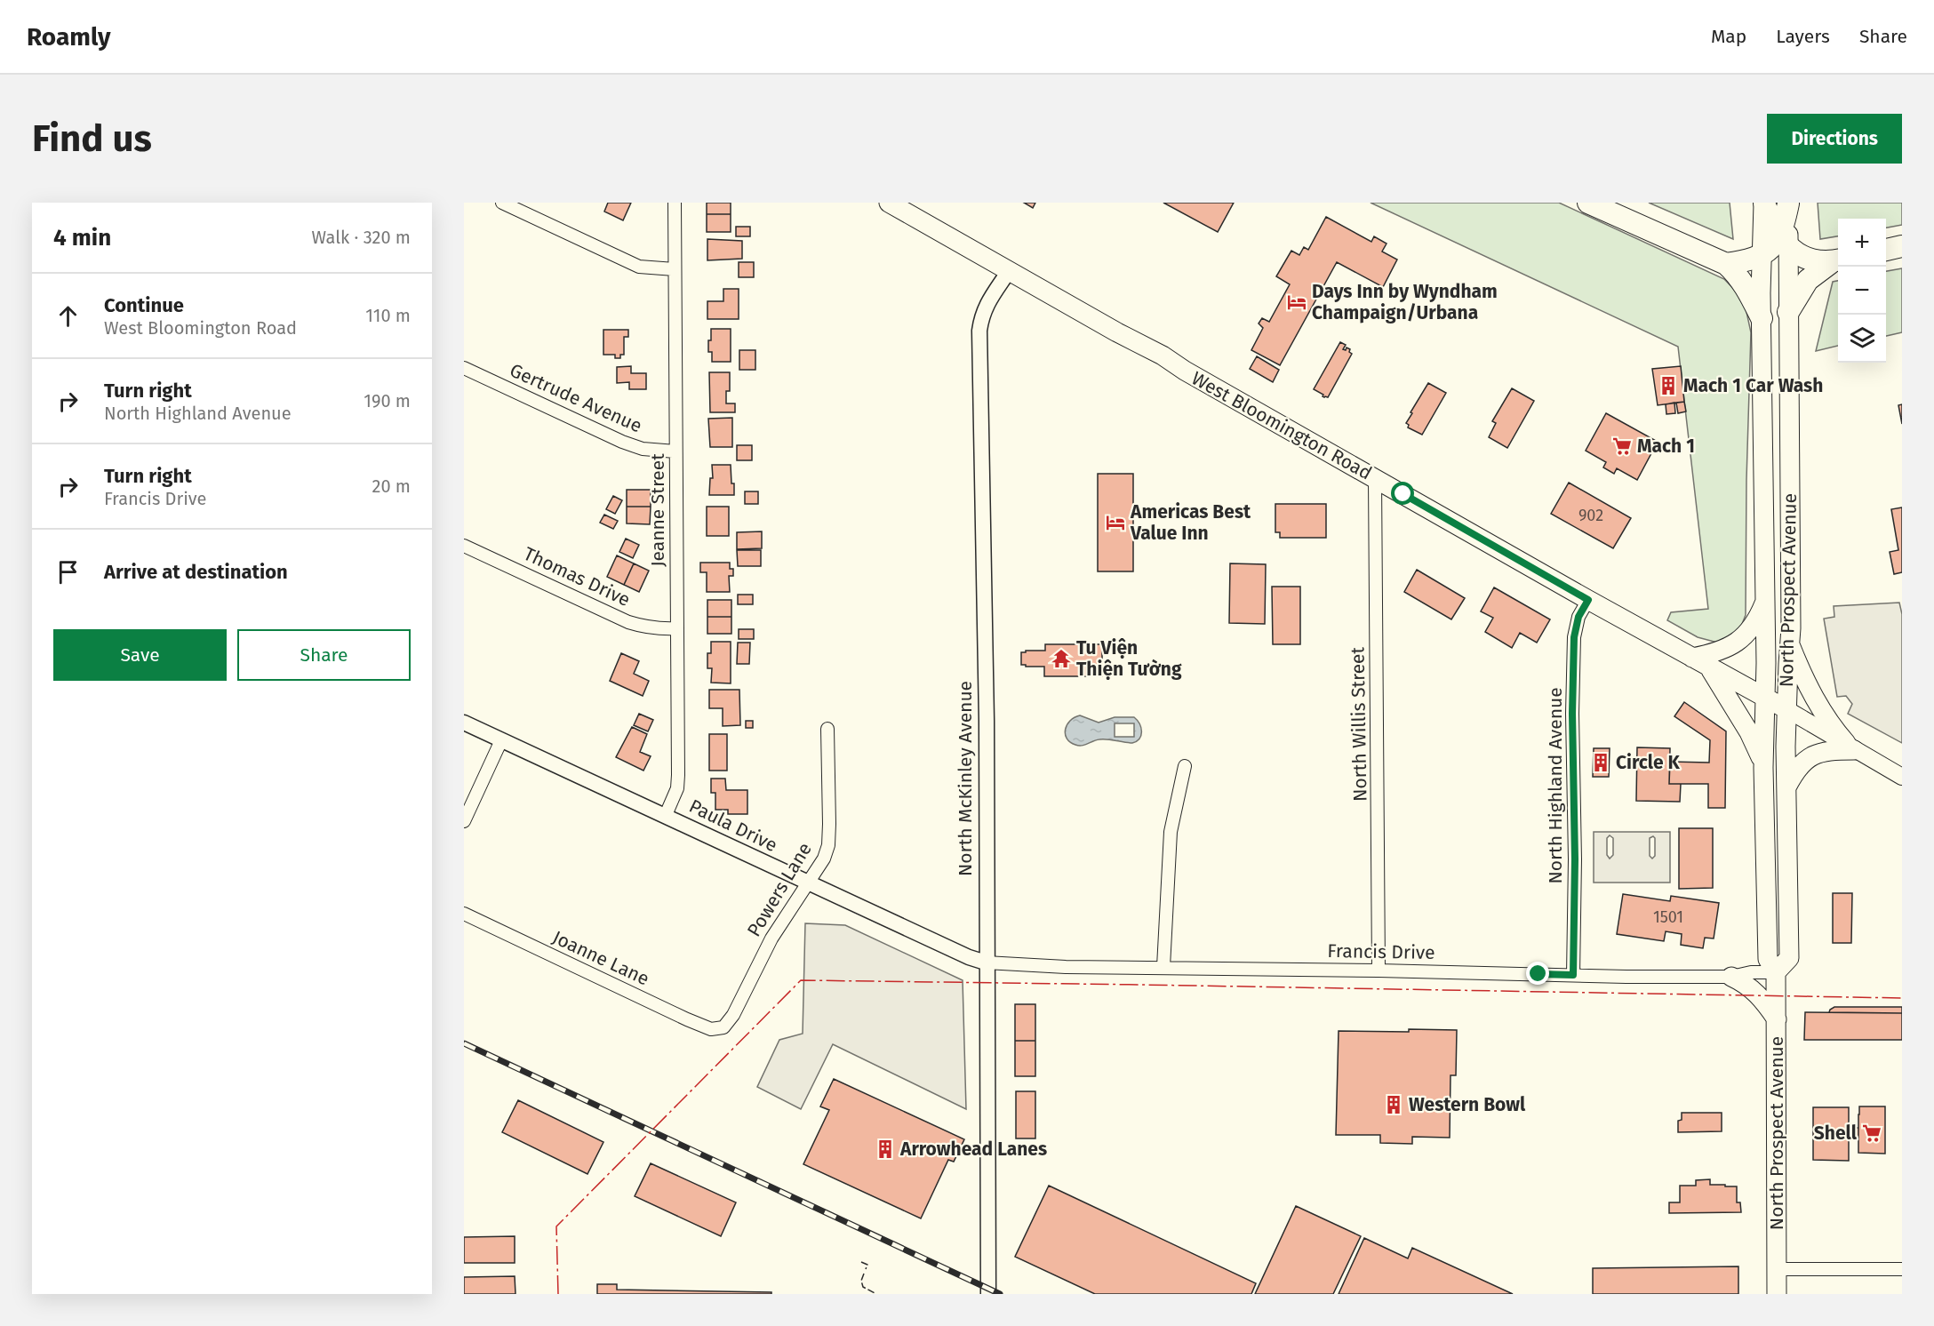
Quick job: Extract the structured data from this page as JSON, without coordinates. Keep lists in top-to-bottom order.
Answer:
{
  "streets": {
    "main road": ["West Bloomington Road", "North Prospect Avenue"],
    "street": [
      "Gertrude Avenue",
      "Jeanne Street",
      "Thomas Drive",
      "North Willis Street",
      "North McKinley Avenue",
      "North Highland Avenue",
      "Paula Drive",
      "Powers Lane",
      "Francis Drive",
      "Joanne Lane"
    ]
  },
  "crossings": [
    ["Gertrude Avenue", "Jeanne Street"],
    ["West Bloomington Road", "North Prospect Avenue"],
    ["West Bloomington Road", "North Willis Street"],
    ["West Bloomington Road", "North McKinley Avenue"],
    ["West Bloomington Road", "North Highland Avenue"],
    ["Jeanne Street", "Thomas Drive"],
    ["Jeanne Street", "Paula Drive"],
    ["North Prospect Avenue", "Francis Drive"],
    ["North Willis Street", "Francis Drive"],
    ["North McKinley Avenue", "Paula Drive"],
    ["North McKinley Avenue", "Francis Drive"],
    ["North Highland Avenue", "Francis Drive"],
    ["Paula Drive", "Powers Lane"],
    ["Paula Drive", "Francis Drive"],
    ["Powers Lane", "Joanne Lane"]
  ],
  "places": {
    "hotel": ["Days Inn by Wyndham Champaign/Urbana", "Americas Best Value Inn"],
    "building": [
      "Mach 1 Car Wash",
      "Circle K",
      "Western Bowl",
      "Arrowhead Lanes"
    ],
    "supermarket": ["Mach 1", "Shell"],
    "temple": ["Tu Viện Thiện Tường"]
  },
  "house_numbers": ["902", "1501"],
  "page": {
    "header": "Roamly",
    "nav": ["Map", "Layers", "Share"],
    "buttons": [
      "Directions",
      ["Save", "Share"]
    ],
    "title": "Find us",
    "heading": ["4 min", "Walk · 320 m"],
    "map_buttons": ["+", "−"],
    "list": [
      ["Continue", "West Bloomington Road", "110 m"],
      ["Turn right", "North Highland Avenue", "190 m"],
      ["Turn right", "Francis Drive", "20 m"],
      "Arrive at destination"
    ]
  }
}
